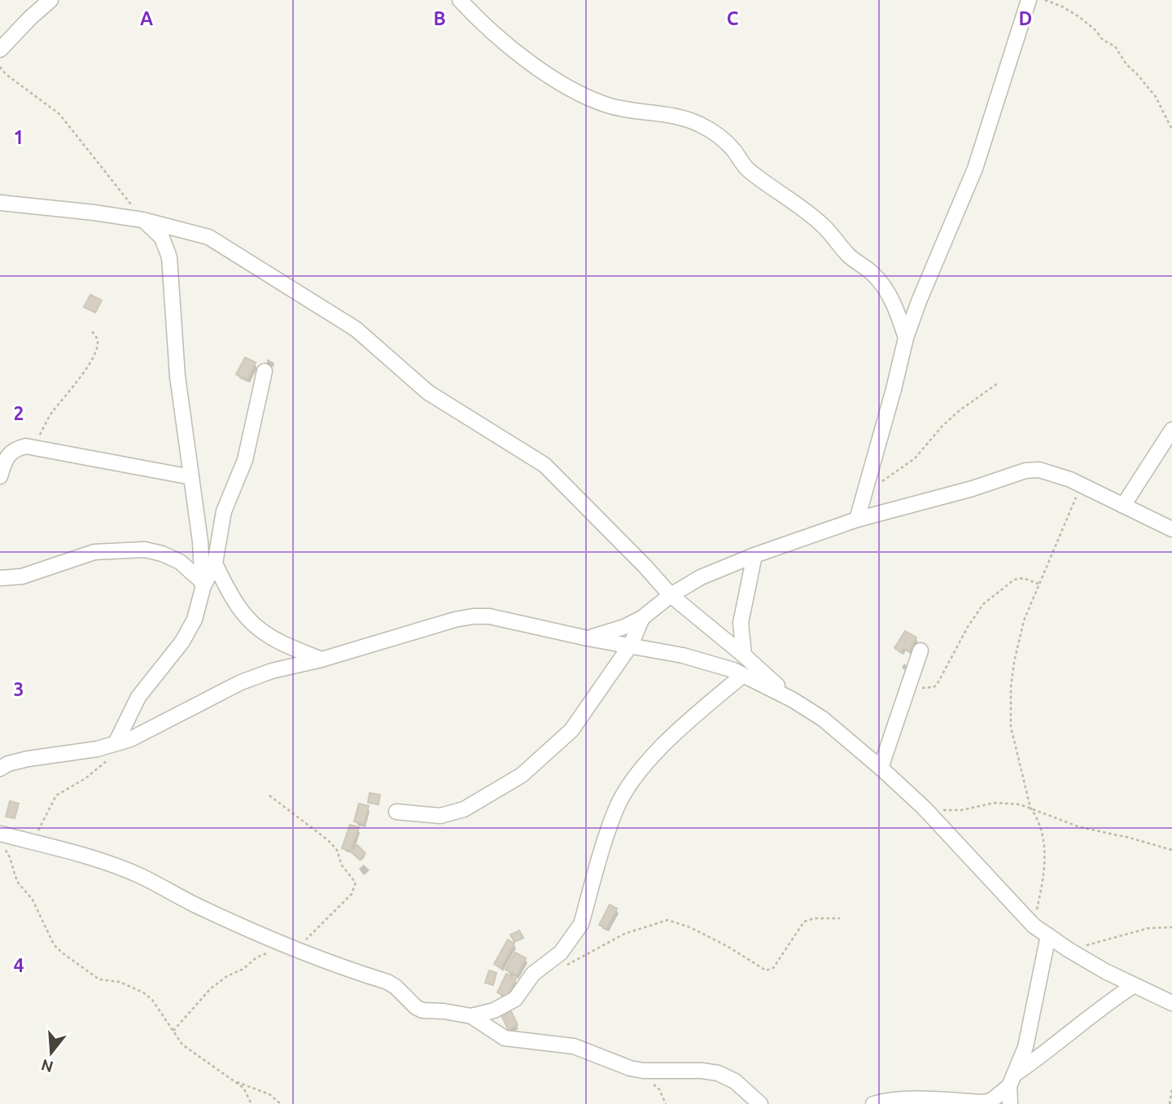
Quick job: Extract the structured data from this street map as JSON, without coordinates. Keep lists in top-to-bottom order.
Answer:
{
  "north": "bottom",
  "grid": {
    "columns": [
      "A",
      "B",
      "C",
      "D"
    ],
    "rows": [
      "1",
      "2",
      "3",
      "4"
    ]
  }
}
